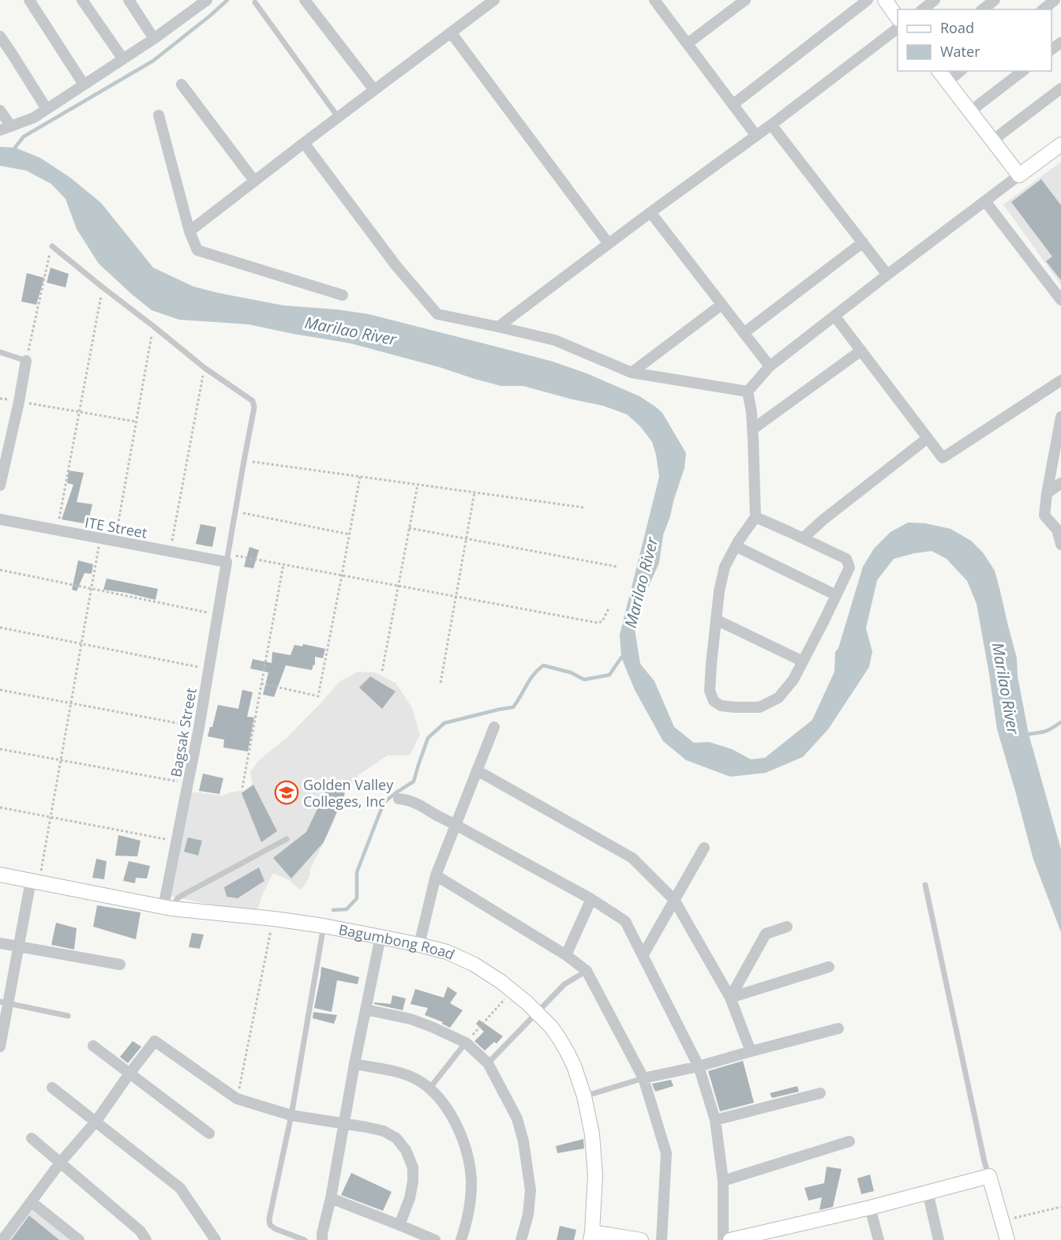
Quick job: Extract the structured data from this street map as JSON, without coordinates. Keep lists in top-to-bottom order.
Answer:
{
  "streets": {
    "street": ["ITE Street", "Bagsak Street", "Bagumbong Road"]
  },
  "crossings": [
    ["ITE Street", "Bagsak Street"],
    ["Bagsak Street", "Bagumbong Road"]
  ],
  "water": ["Marilao River"],
  "places": {
    "school or university": ["Golden Valley Colleges, Inc"]
  },
  "legend": ["Road", "Water"]
}
